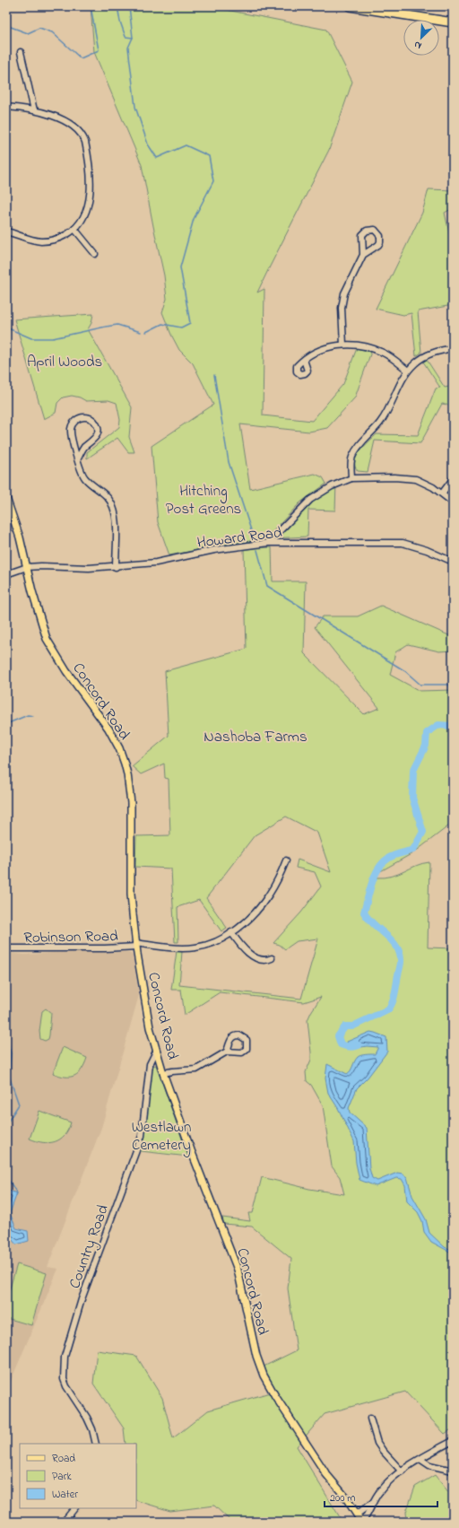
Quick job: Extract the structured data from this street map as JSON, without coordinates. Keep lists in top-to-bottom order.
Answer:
{
  "streets": {
    "main road": ["Concord Road"],
    "street": ["Howard Road", "Robinson Road", "Country Road"]
  },
  "crossings": [
    ["Howard Road", "Concord Road"],
    ["Concord Road", "Robinson Road"],
    ["Concord Road", "Country Road"]
  ],
  "parks": [
    "April Woods",
    "Hitching Post Greens",
    "Nashoba Farms",
    "Westlawn Cemetery"
  ],
  "legend": ["Road", "Park", "Water"],
  "scale_bar": "200 m",
  "north": "bottom left"
}
